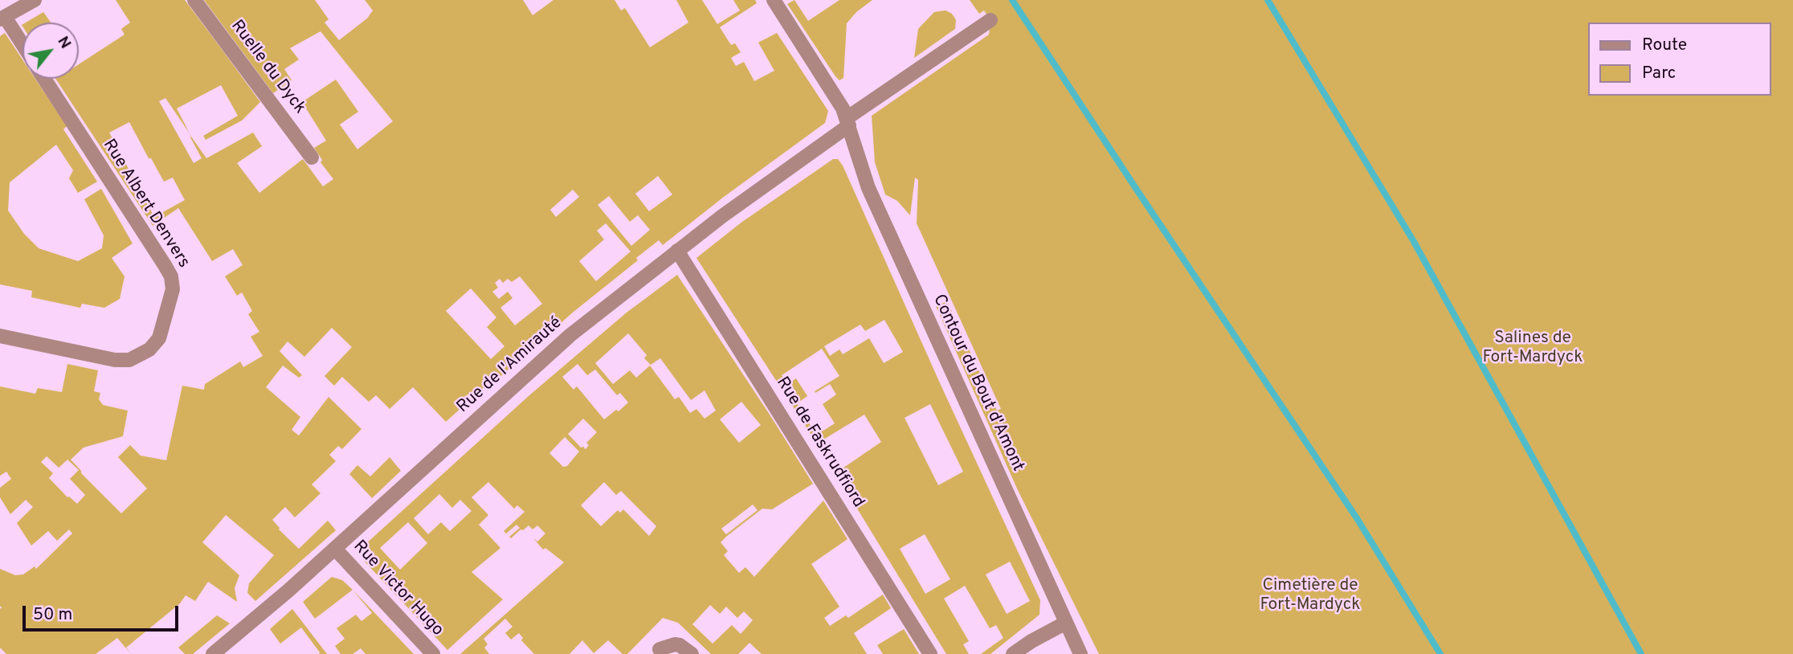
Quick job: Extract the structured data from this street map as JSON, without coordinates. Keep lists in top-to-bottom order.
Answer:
{
  "streets": {
    "street": [
      "Ruelle du Dyck",
      "Rue Albert Denvers",
      "Rue de l'Amirauté",
      "Contour du Bout d'Amont",
      "Rue de Faskrudfiord",
      "Rue Victor Hugo"
    ]
  },
  "crossings": [
    ["Rue de l'Amirauté", "Contour du Bout d'Amont"],
    ["Rue de l'Amirauté", "Rue de Faskrudfiord"],
    ["Rue de l'Amirauté", "Rue Victor Hugo"]
  ],
  "parks": ["Salines de Fort-Mardyck", "Cimetière de Fort-Mardyck"],
  "legend": ["Route", "Parc"],
  "scale_bar": "50 m",
  "north": "top right"
}
